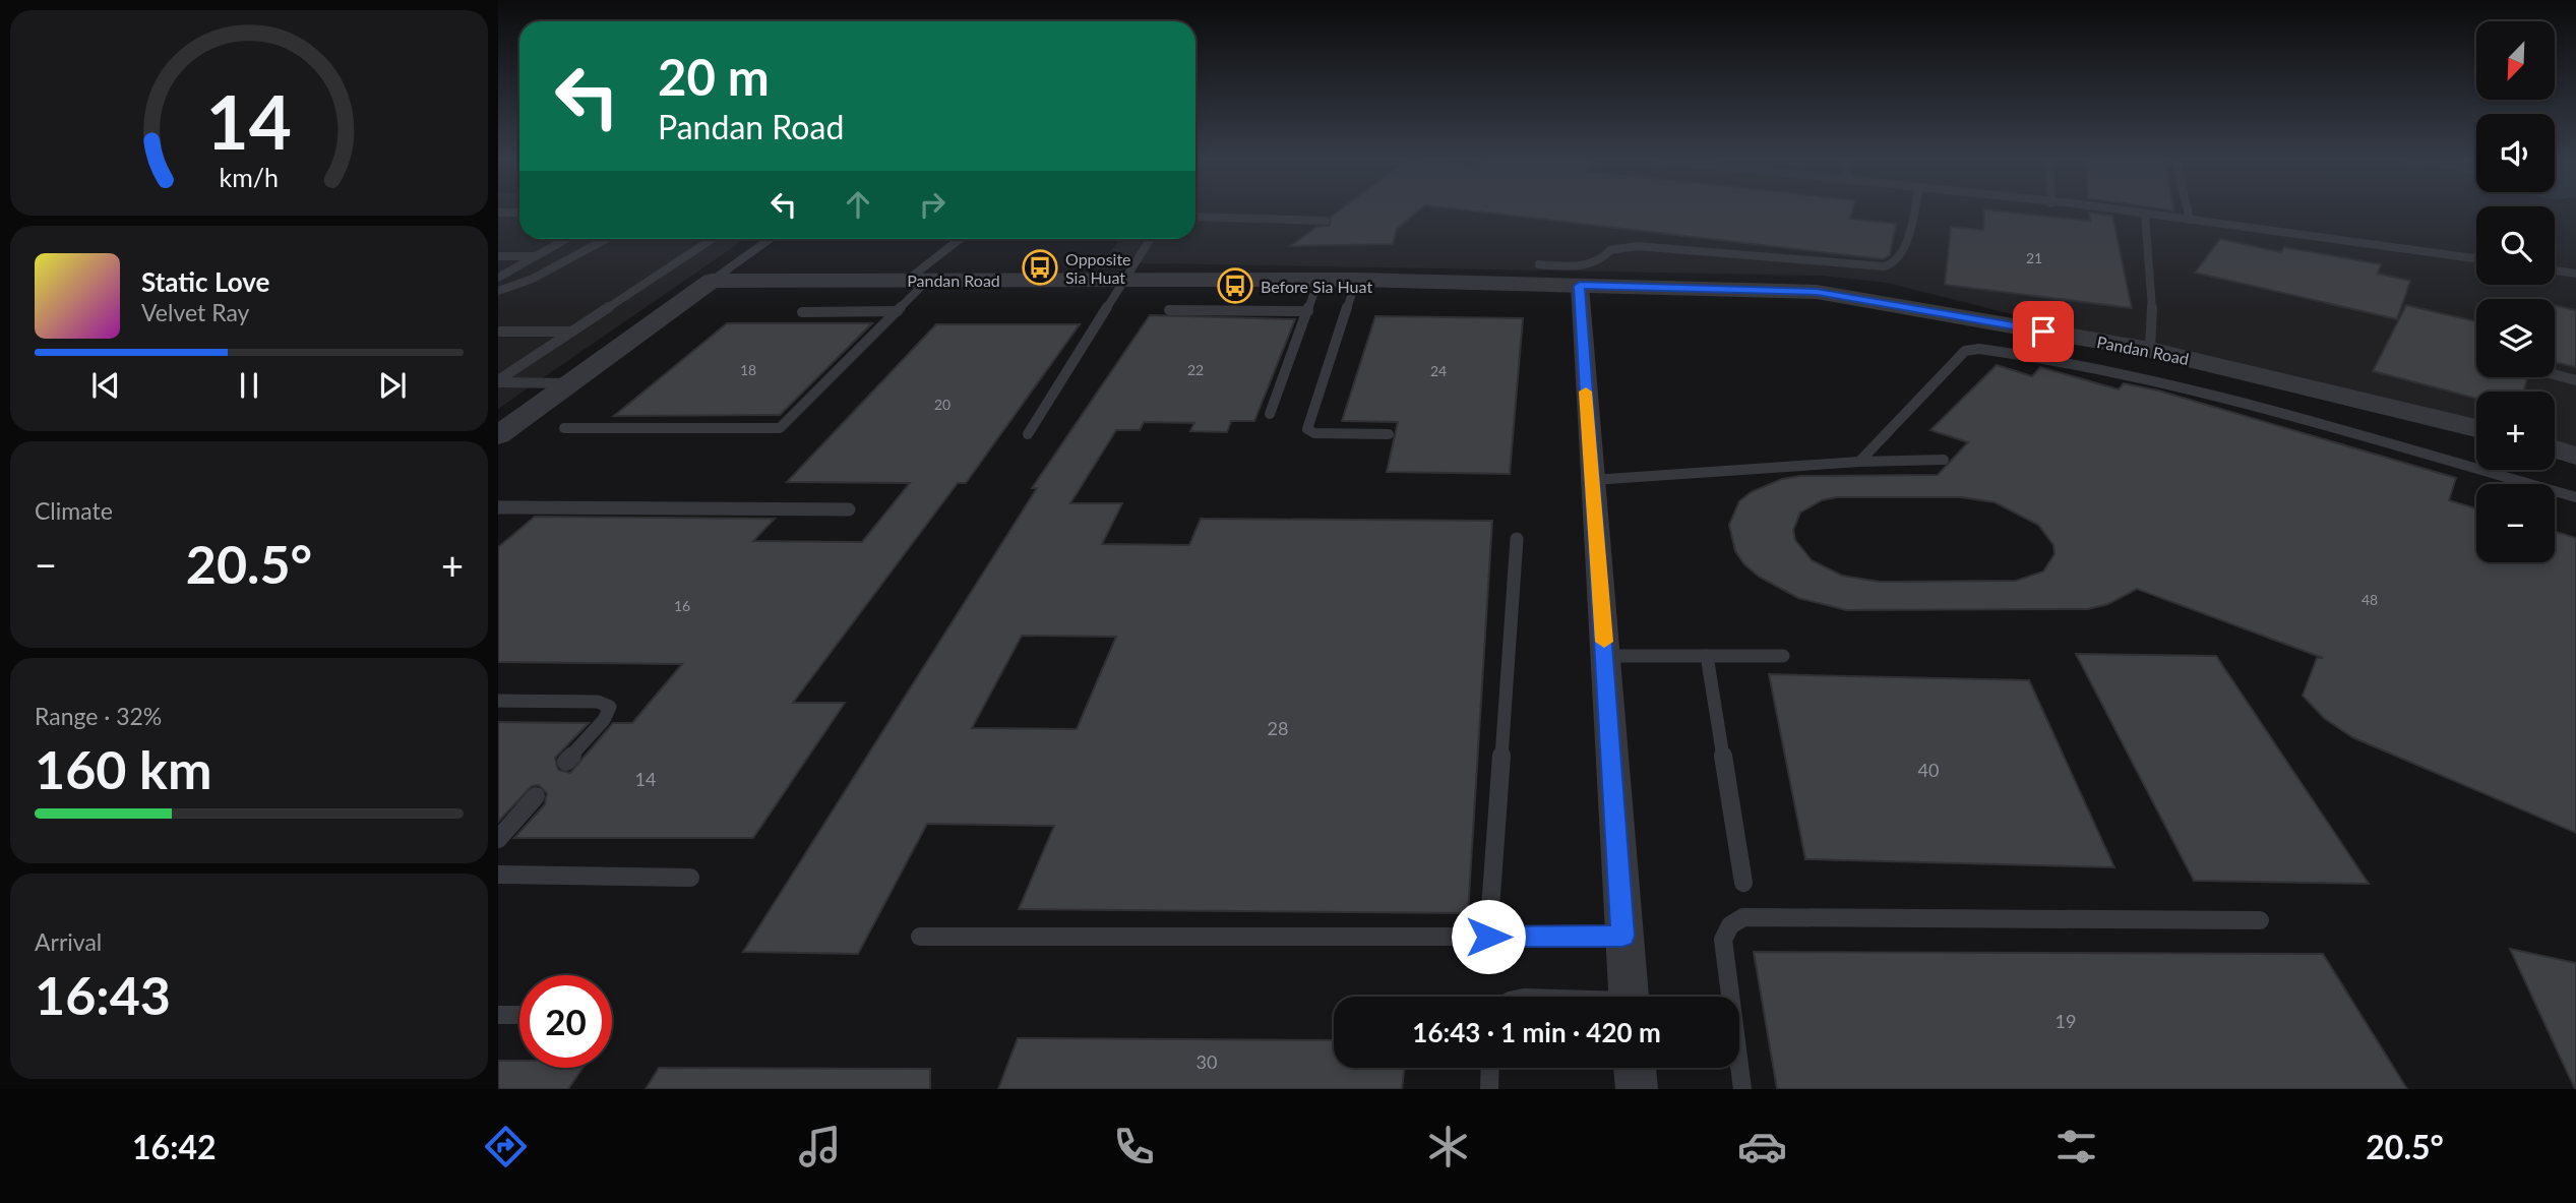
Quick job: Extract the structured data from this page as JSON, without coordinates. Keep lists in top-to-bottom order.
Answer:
{
  "streets": {
    "street": ["Pandan Road"]
  },
  "places": {
    "bus stop": ["Opposite Sia Huat", "Before Sia Huat"]
  },
  "house_numbers": [
    "21",
    "18",
    "22",
    "24",
    "20",
    "48",
    "16",
    "28",
    "40",
    "14",
    "19",
    "30"
  ],
  "north": "bottom left",
  "page": {
    "map_buttons": ["+", "−"],
    "turn": ["20 m", "Pandan Road"],
    "song": ["Static Love", "Velvet Ray"],
    "tile": [
      "Climate",
      ["Range · 32%", "160 km"],
      ["Arrival", "16:43"]
    ],
    "heat": ["−", "20.5°", "+"],
    "limit": "20",
    "trip": "16:43 · 1 min · 420 m",
    "tabs": ["16:42", "20.5°"],
    "gauge": ["14", "km/h"]
  }
}
